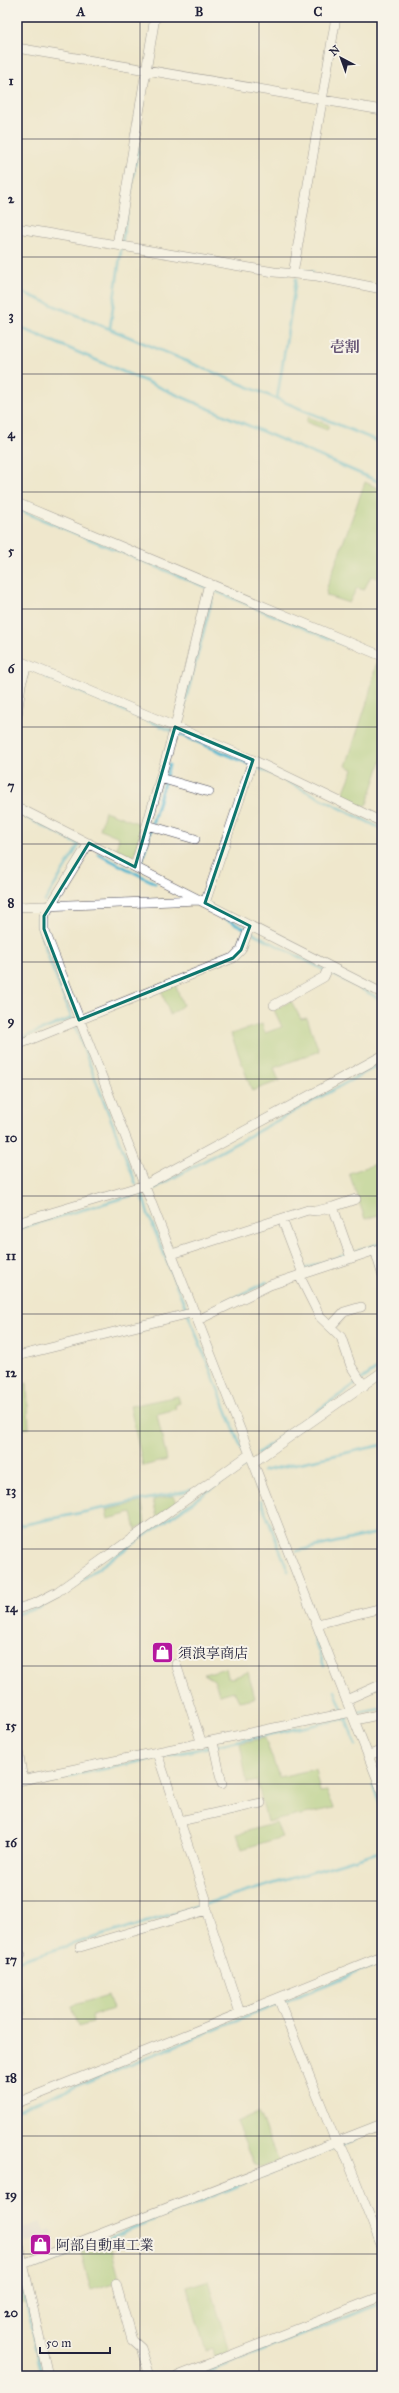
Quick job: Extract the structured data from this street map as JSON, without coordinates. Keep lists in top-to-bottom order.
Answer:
{
  "districts": ["壱割"],
  "places": {
    "shop": ["須浪享商店", "阿部自動車工業"]
  },
  "scale_bar": "50 m",
  "north": "top left",
  "grid": {
    "columns": ["A", "B", "C"],
    "rows": [
      "1",
      "2",
      "3",
      "4",
      "5",
      "6",
      "7",
      "8",
      "9",
      "10",
      "11",
      "12",
      "13",
      "14",
      "15",
      "16",
      "17",
      "18",
      "19",
      "20"
    ]
  }
}
